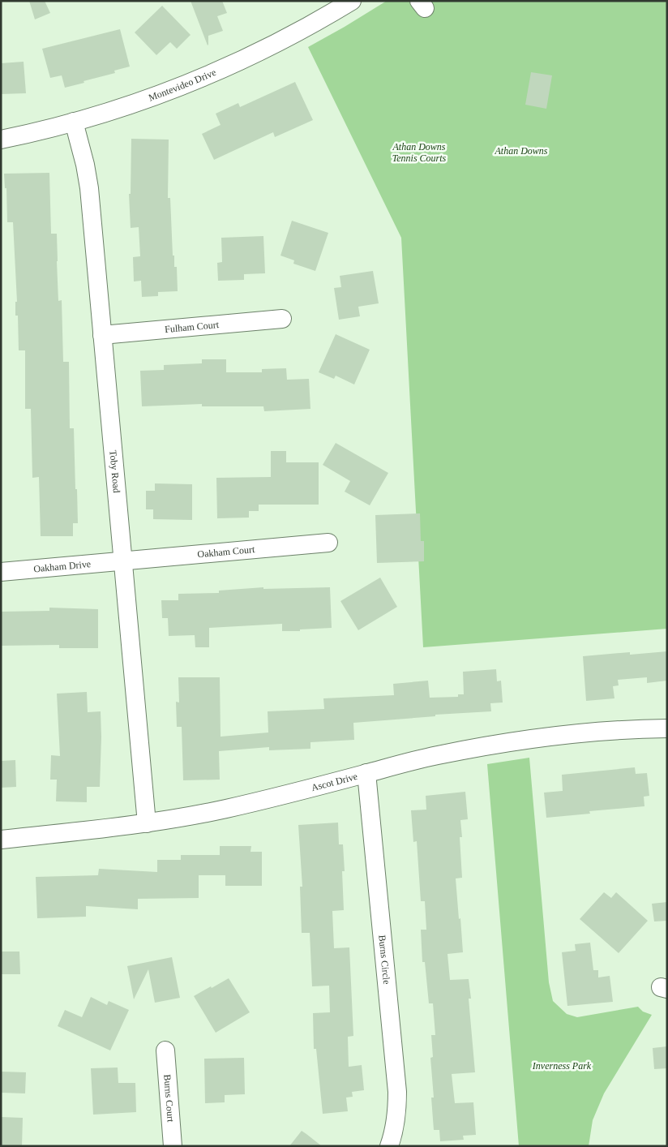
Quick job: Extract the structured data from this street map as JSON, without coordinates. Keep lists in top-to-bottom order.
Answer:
{
  "streets": {
    "street": [
      "Montevideo Drive",
      "Fulham Court",
      "Toby Road",
      "Oakham Court",
      "Oakham Drive",
      "Ascot Drive",
      "Burns Circle",
      "Burns Court"
    ]
  },
  "crossings": [
    ["Montevideo Drive", "Toby Road"],
    ["Fulham Court", "Toby Road"],
    ["Toby Road", "Oakham Court"],
    ["Toby Road", "Oakham Drive"],
    ["Toby Road", "Ascot Drive"],
    ["Oakham Court", "Oakham Drive"],
    ["Ascot Drive", "Burns Circle"]
  ],
  "parks": ["Athan Downs Tennis Courts", "Athan Downs", "Inverness Park"]
}
